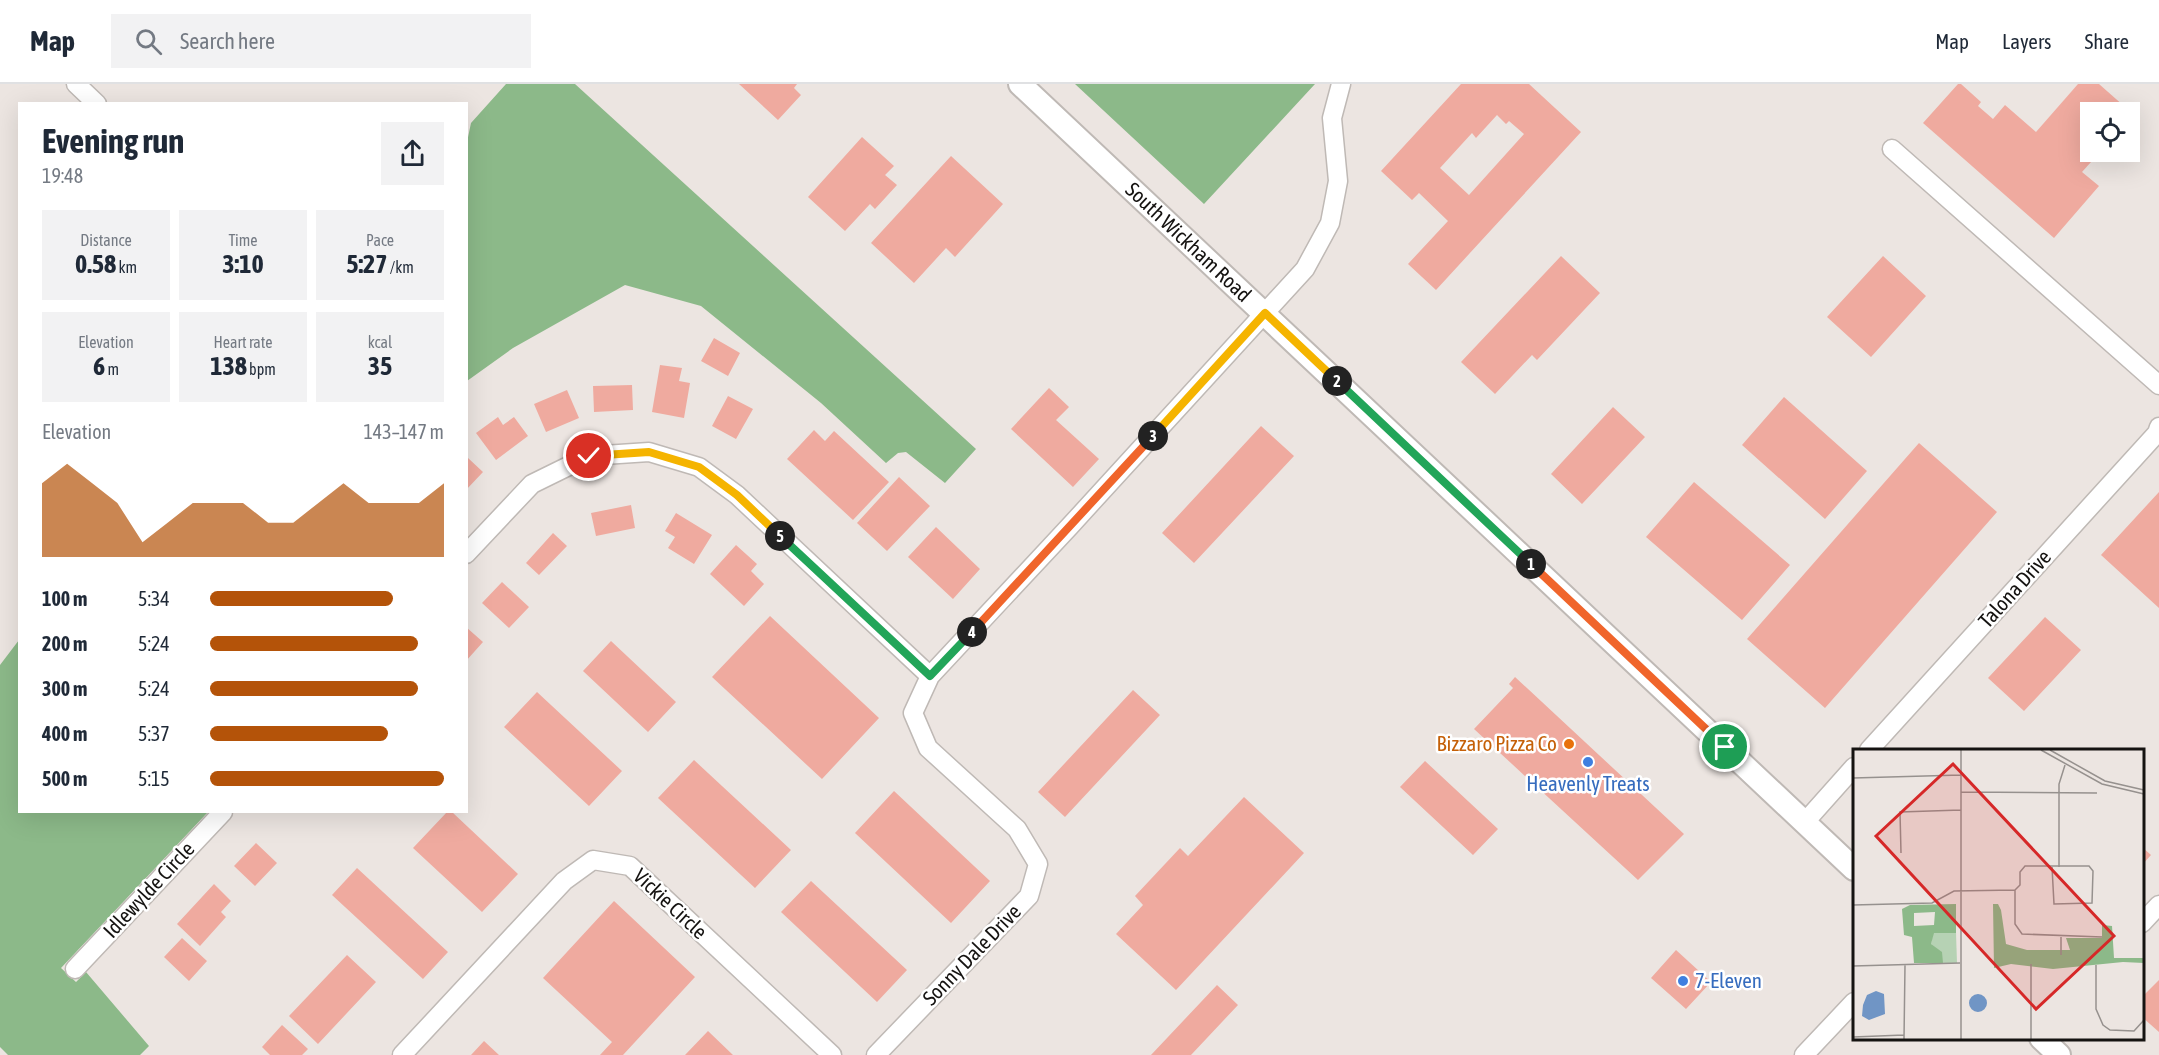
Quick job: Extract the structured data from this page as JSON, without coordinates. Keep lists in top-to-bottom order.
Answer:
{
  "streets": {
    "main road": ["South Wickham Road"],
    "street": [
      "Talona Drive",
      "Idlewylde Circle",
      "Vickie Circle",
      "Sonny Dale Drive"
    ]
  },
  "places": ["Bizzaro Pizza Co", "Heavenly Treats", "7-Eleven"],
  "page": {
    "header": "Map",
    "search": "Search here",
    "nav": ["Map", "Layers", "Share"],
    "heading": ["Evening run", "19:48"],
    "stats": [
      ["Distance", "0.58 km"],
      ["Time", "3:10"],
      ["Pace", "5:27 /km"],
      ["Elevation", "6 m"],
      ["Heart rate", "138 bpm"],
      ["kcal", "35"]
    ],
    "pins": [
      "2",
      "3",
      "5",
      "1",
      "4"
    ],
    "chart": ["Elevation", "143–147 m"],
    "list": [
      {
        "name": "100 m",
        "note": "5:34"
      },
      {
        "name": "200 m",
        "note": "5:24"
      },
      {
        "name": "300 m",
        "note": "5:24"
      },
      {
        "name": "400 m",
        "note": "5:37"
      },
      {
        "name": "500 m",
        "note": "5:15"
      }
    ]
  }
}
